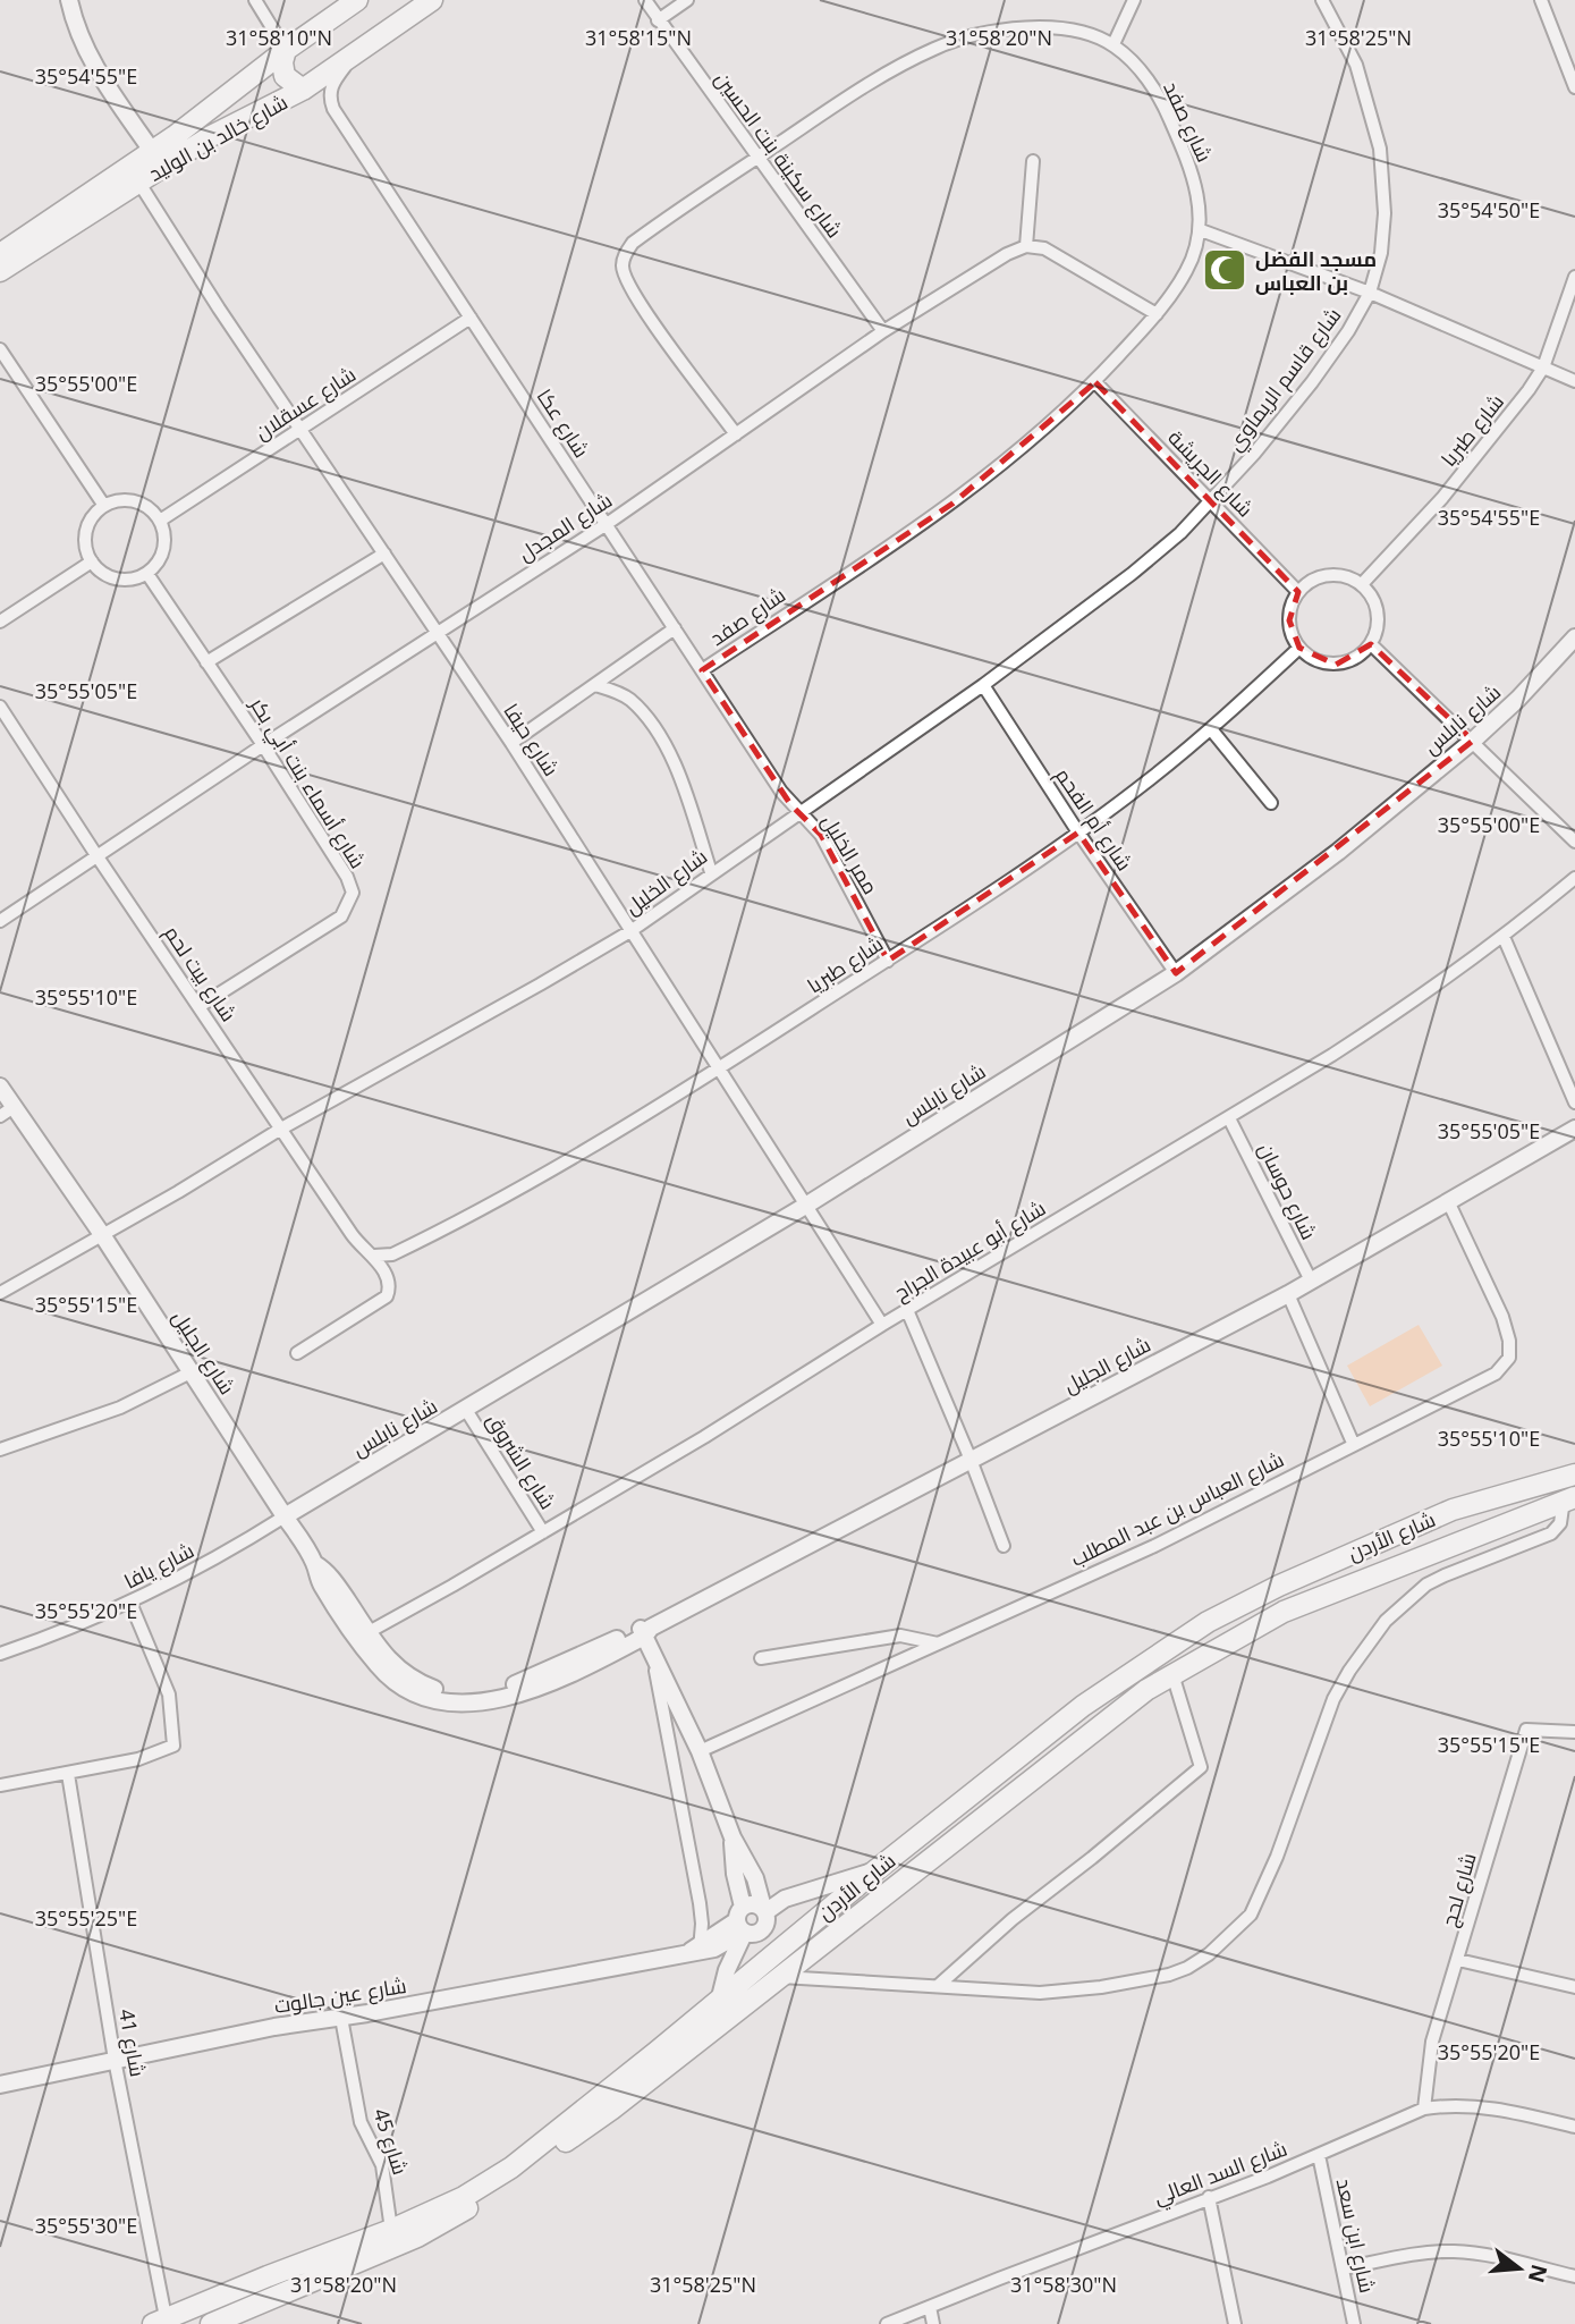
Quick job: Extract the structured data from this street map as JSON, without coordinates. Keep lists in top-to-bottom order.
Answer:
{
  "streets": {
    "main road": ["شارع خالد بن الوليد", "شارع الأردن"],
    "street": [
      "شارع صفد",
      "شارع سكينة بنت الحسين",
      "شارع قاسم الريماوي",
      "شارع عسقلان",
      "شارع عكا",
      "شارع طبريا",
      "شارع الجريشة",
      "شارع المجدل",
      "شارع نابلس",
      "شارع حيفا",
      "شارع أسماء بنت أبي بكر",
      "شارع أم الفحم",
      "ممر الخليل",
      "شارع الخليل",
      "شارع بيت لحم",
      "شارع حوسان",
      "شارع أبو عبيدة الجراح",
      "شارع الجليل",
      "شارع الشروق",
      "شارع العباس بن عبد المطلب",
      "شارع يافا",
      "شارع لحج",
      "شارع عين جالوت",
      "شارع 41",
      "شارع 45",
      "شارع السد العالي",
      "شارع ابن سعد"
    ]
  },
  "crossings": [
    ["شارع صفد", "شارع سكينة بنت الحسين"],
    ["شارع صفد", "شارع عكا"],
    ["شارع صفد", "شارع الجريشة"],
    ["شارع صفد", "شارع المجدل"],
    ["شارع خالد بن الوليد", "شارع عكا"],
    ["شارع خالد بن الوليد", "شارع حيفا"],
    ["شارع سكينة بنت الحسين", "شارع المجدل"],
    ["شارع قاسم الريماوي", "شارع الجريشة"],
    ["شارع قاسم الريماوي", "شارع الخليل"],
    ["شارع عسقلان", "شارع عكا"],
    ["شارع عسقلان", "شارع حيفا"],
    ["شارع عسقلان", "شارع أسماء بنت أبي بكر"],
    ["شارع عكا", "شارع المجدل"],
    ["شارع عكا", "ممر الخليل"],
    ["شارع عكا", "شارع الخليل"],
    ["شارع طبريا", "شارع الجريشة"],
    ["شارع طبريا", "شارع حيفا"],
    ["شارع طبريا", "شارع أم الفحم"],
    ["شارع طبريا", "ممر الخليل"],
    ["شارع طبريا", "شارع بيت لحم"],
    ["شارع الجريشة", "شارع الخليل"],
    ["شارع المجدل", "شارع حيفا"],
    ["شارع المجدل", "شارع أسماء بنت أبي بكر"],
    ["شارع المجدل", "شارع بيت لحم"],
    ["شارع نابلس", "شارع حيفا"],
    ["شارع نابلس", "شارع أم الفحم"],
    ["شارع نابلس", "شارع الجليل"],
    ["شارع نابلس", "شارع الشروق"],
    ["شارع نابلس", "شارع يافا"],
    ["شارع حيفا", "شارع الخليل"],
    ["شارع حيفا", "شارع أبو عبيدة الجراح"],
    ["شارع أسماء بنت أبي بكر", "شارع بيت لحم"],
    ["شارع أم الفحم", "شارع الخليل"],
    ["ممر الخليل", "شارع الخليل"],
    ["شارع الخليل", "شارع بيت لحم"],
    ["شارع الخليل", "شارع الجليل"],
    ["شارع حوسان", "شارع أبو عبيدة الجراح"],
    ["شارع حوسان", "شارع الجليل"],
    ["شارع أبو عبيدة الجراح", "شارع الجليل"],
    ["شارع أبو عبيدة الجراح", "شارع الشروق"],
    ["شارع الجليل", "شارع العباس بن عبد المطلب"],
    ["شارع الجليل", "شارع يافا"],
    ["شارع الأردن", "شارع 41"],
    ["شارع الأردن", "شارع 45"],
    ["شارع لحج", "شارع السد العالي"],
    ["شارع عين جالوت", "شارع 41"],
    ["شارع عين جالوت", "شارع 45"],
    ["شارع السد العالي", "شارع ابن سعد"]
  ],
  "places": {
    "mosque": ["مسجد الفضل بن العباس"]
  },
  "north": "right",
  "coordinates": [
    "31°58'10\"N",
    "31°58'15\"N",
    "31°58'20\"N",
    "31°58'25\"N",
    "35°54'55\"E",
    "35°54'50\"E",
    "35°55'00\"E",
    "35°55'05\"E",
    "35°55'10\"E",
    "35°55'15\"E",
    "35°55'20\"E",
    "35°55'25\"E",
    "35°55'30\"E",
    "31°58'30\"N"
  ]
}
